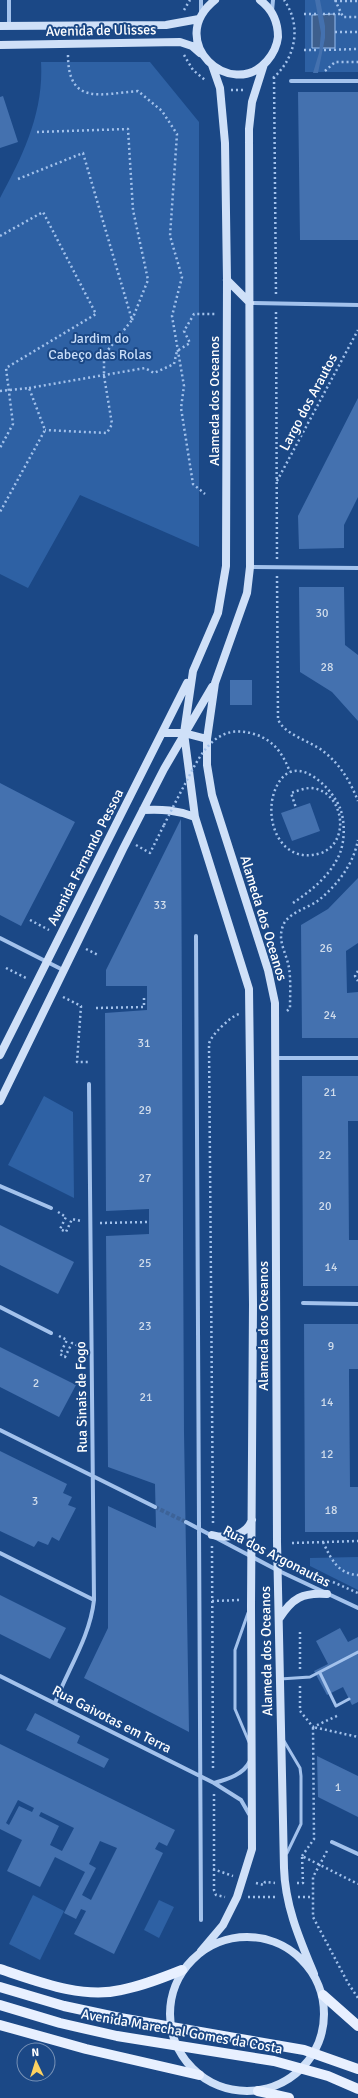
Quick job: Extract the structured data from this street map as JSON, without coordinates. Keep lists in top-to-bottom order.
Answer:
{
  "streets": {
    "main road": [
      "Avenida de Ulisses",
      "Alameda dos Oceanos",
      "Avenida Fernando Pessoa",
      "Avenida Marechal Gomes da Costa"
    ],
    "street": ["Rua Sinais de Fogo", "Rua dos Argonautas", "Rua Gaivotas em Terra"],
    "path": ["Largo dos Arautos"]
  },
  "crossings": [
    ["Avenida de Ulisses", "Alameda dos Oceanos"],
    ["Alameda dos Oceanos", "Avenida Fernando Pessoa"],
    ["Alameda dos Oceanos", "Rua dos Argonautas"],
    ["Alameda dos Oceanos", "Rua Gaivotas em Terra"],
    ["Rua Sinais de Fogo", "Rua Gaivotas em Terra"]
  ],
  "parks": ["Jardim do Cabeço das Rolas"],
  "house_numbers": [
    "30",
    "28",
    "33",
    "26",
    "24",
    "31",
    "21",
    "29",
    "22",
    "27",
    "20",
    "25",
    "14",
    "23",
    "9",
    "2",
    "21",
    "14",
    "12",
    "3",
    "18",
    "1"
  ],
  "north": "top"
}
